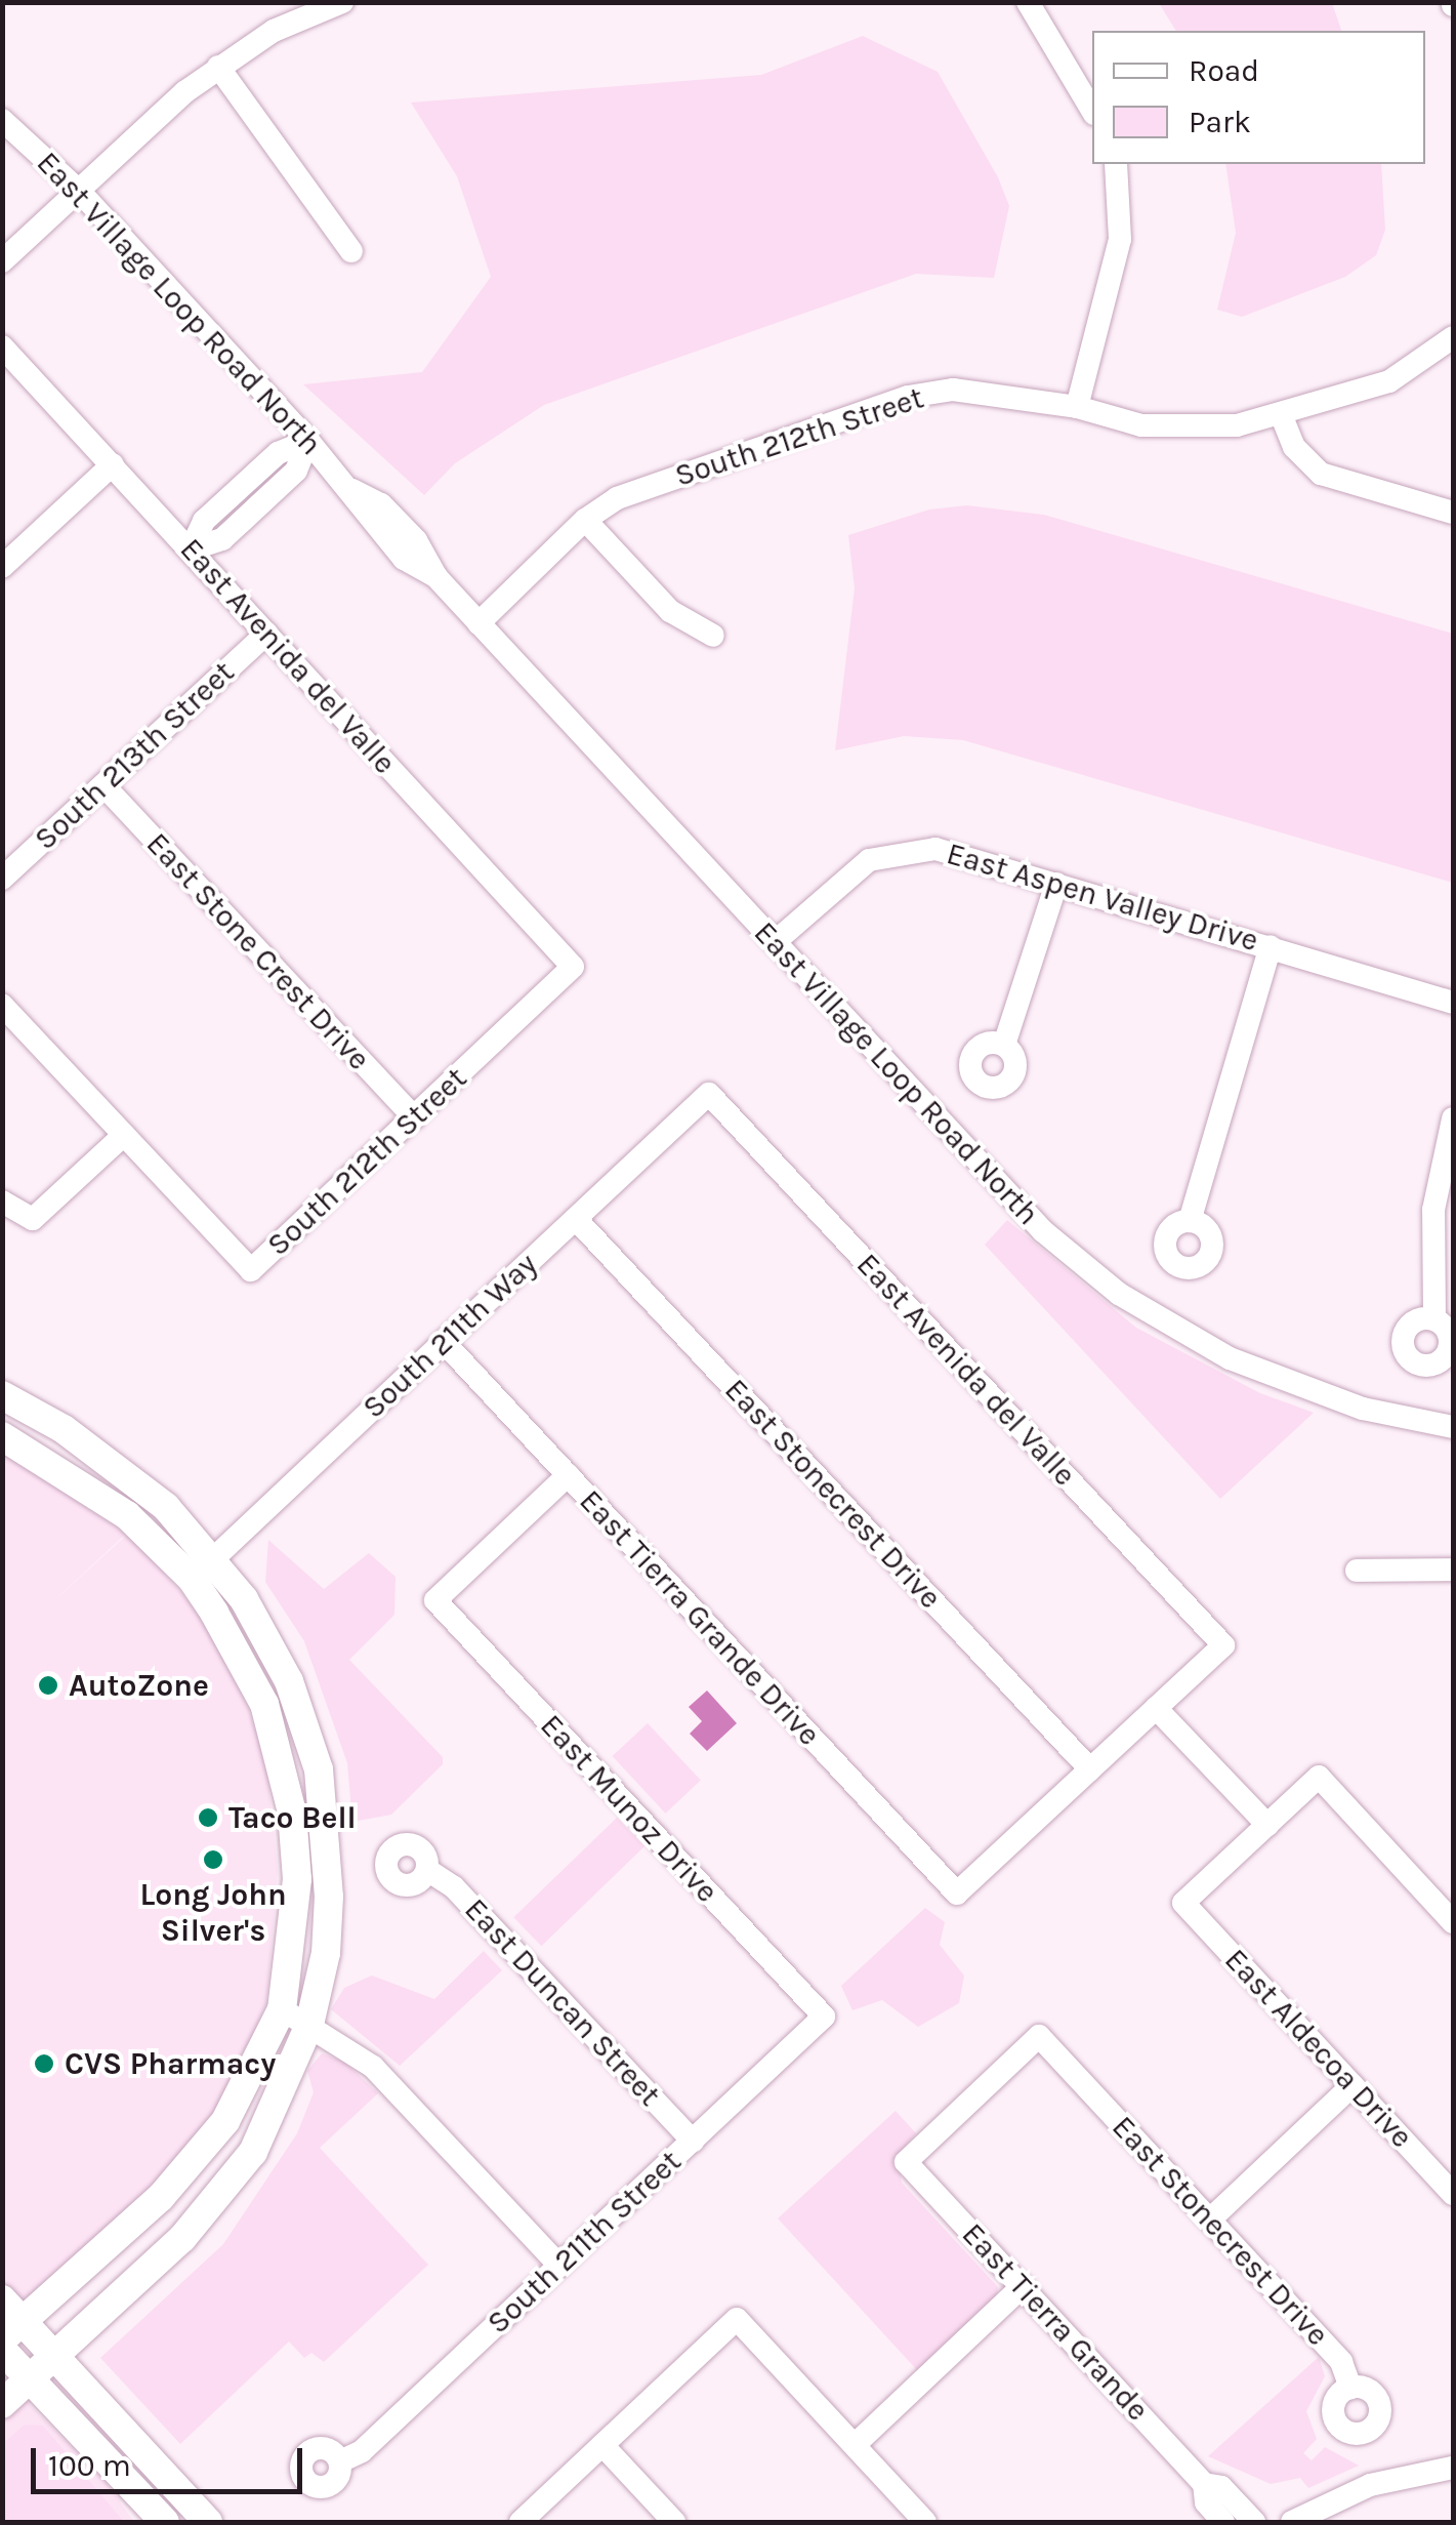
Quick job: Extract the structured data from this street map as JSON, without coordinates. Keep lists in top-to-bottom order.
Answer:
{
  "streets": {
    "street": [
      "East Village Loop Road North",
      "South 212th Street",
      "East Avenida del Valle",
      "South 213th Street",
      "East Aspen Valley Drive",
      "East Stone Crest Drive",
      "South 211th Way",
      "East Stonecrest Drive",
      "East Tierra Grande Drive",
      "East Munoz Drive",
      "East Duncan Street",
      "East Aldecoa Drive",
      "South 211th Street",
      "East Tierra Grande"
    ]
  },
  "crossings": [
    ["East Village Loop Road North", "South 212th Street"],
    ["East Village Loop Road North", "East Aspen Valley Drive"],
    ["South 212th Street", "East Avenida del Valle"],
    ["South 212th Street", "East Stone Crest Drive"],
    ["East Avenida del Valle", "South 213th Street"],
    ["East Avenida del Valle", "South 211th Way"],
    ["South 213th Street", "East Stone Crest Drive"],
    ["South 211th Way", "East Stonecrest Drive"],
    ["South 211th Way", "East Tierra Grande Drive"],
    ["East Stonecrest Drive", "East Tierra Grande Drive"],
    ["East Stonecrest Drive", "East Tierra Grande"],
    ["East Tierra Grande Drive", "East Munoz Drive"],
    ["East Munoz Drive", "South 211th Street"],
    ["East Duncan Street", "South 211th Street"]
  ],
  "places": [
    "AutoZone",
    "Taco Bell",
    "Long John Silver's",
    "CVS Pharmacy"
  ],
  "legend": ["Road", "Park"],
  "scale_bar": "100 m"
}
